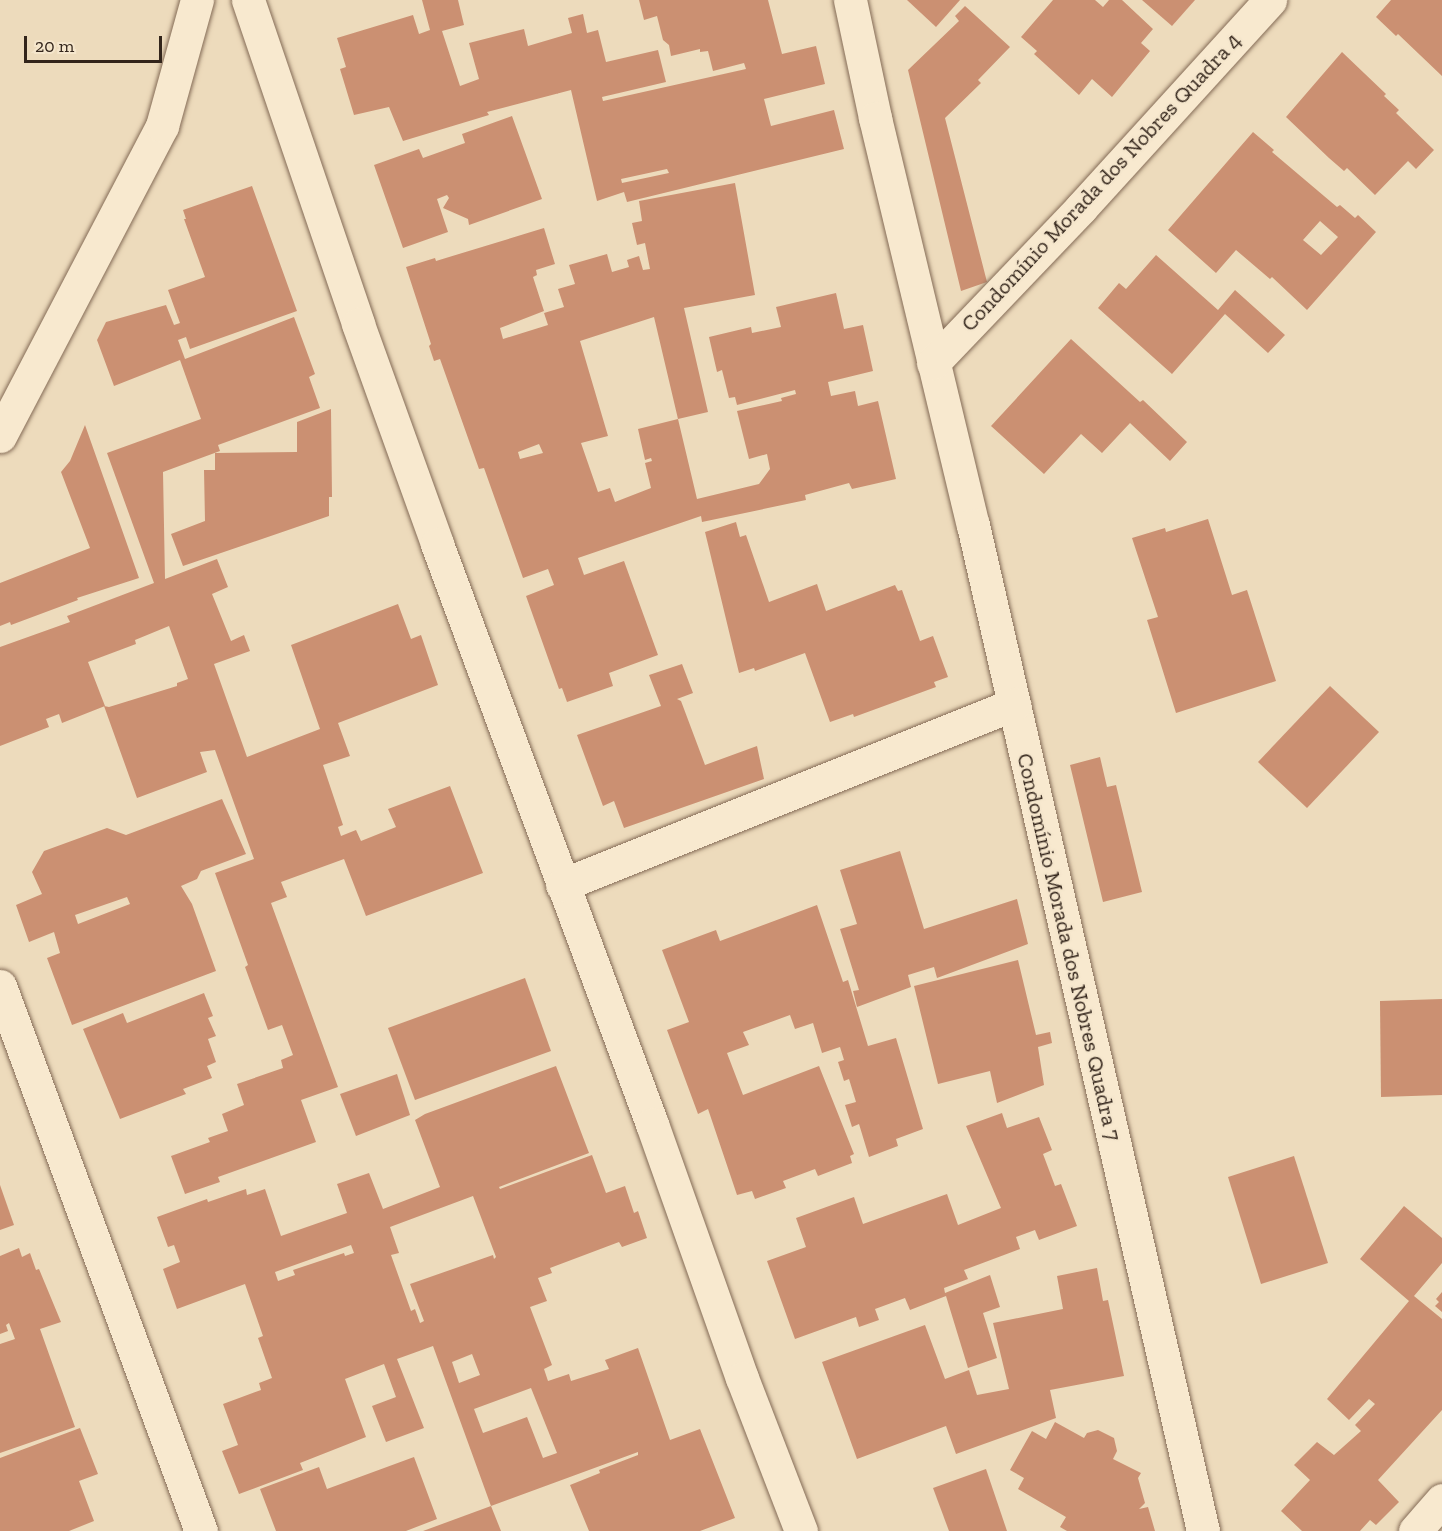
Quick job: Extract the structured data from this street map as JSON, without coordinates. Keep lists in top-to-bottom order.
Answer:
{
  "streets": {
    "street": ["Condomínio Morada dos Nobres Quadra 4", "Condomínio Morada dos Nobres Quadra 7"]
  },
  "crossings": [
    ["Condomínio Morada dos Nobres Quadra 4", "Condomínio Morada dos Nobres Quadra 7"]
  ],
  "scale_bar": "20 m"
}
